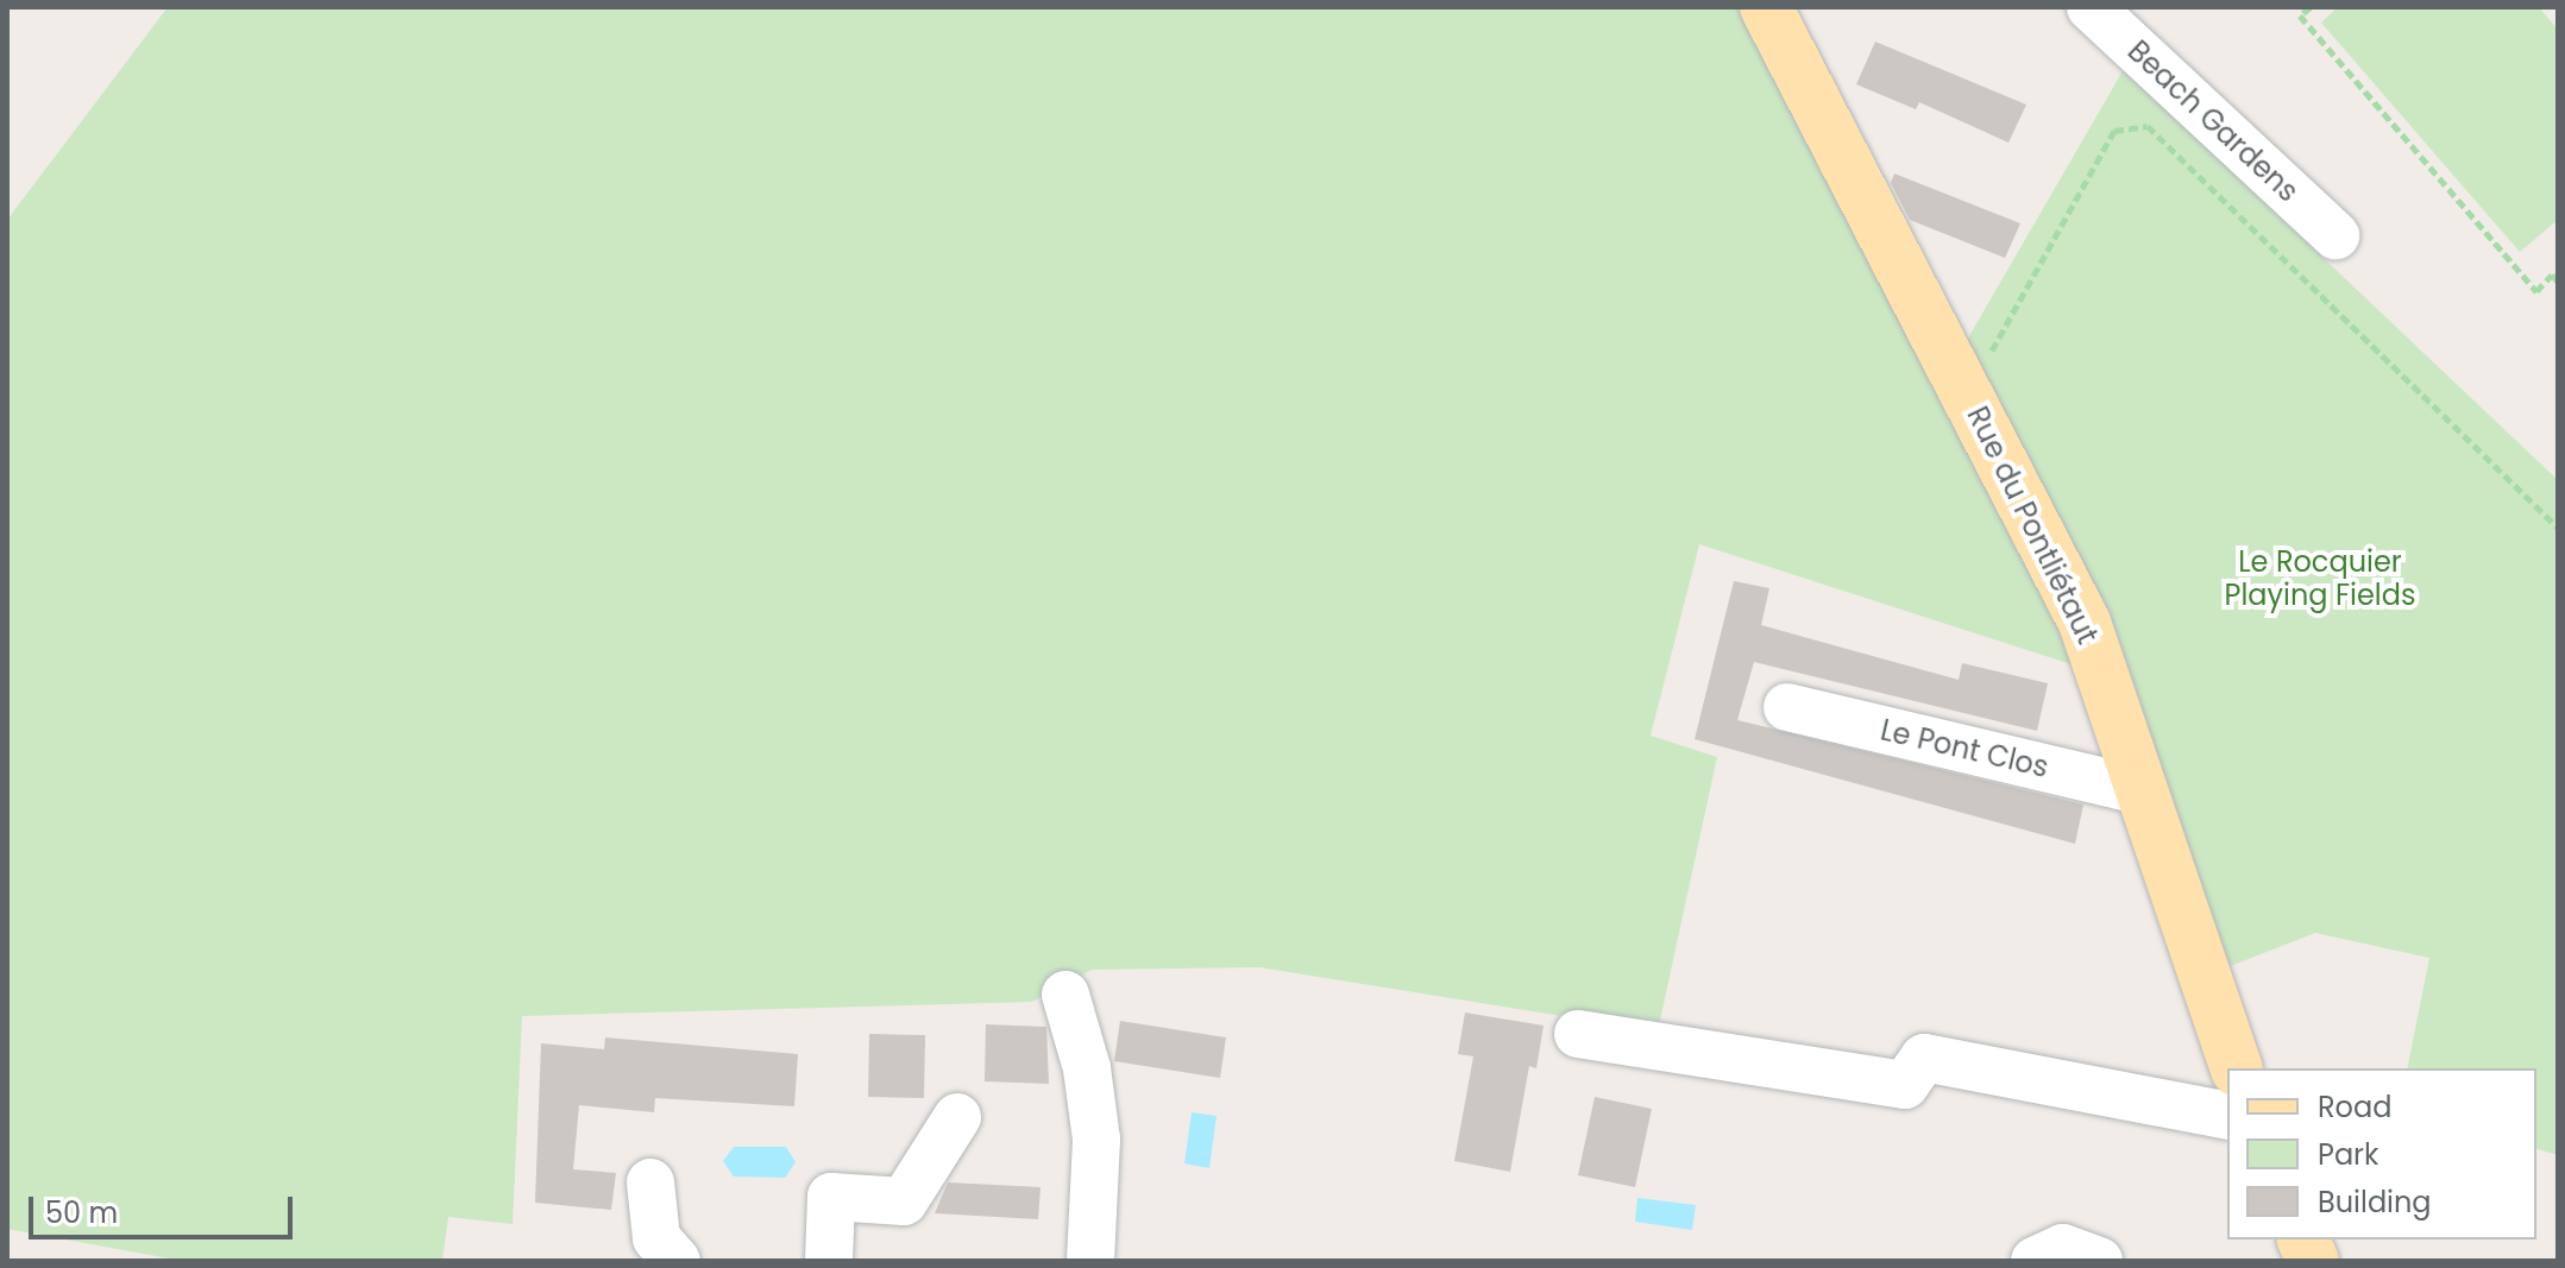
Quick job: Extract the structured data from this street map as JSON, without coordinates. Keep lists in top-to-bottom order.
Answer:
{
  "streets": {
    "main road": ["Rue du Pontliétaut"],
    "street": ["Beach Gardens", "Le Pont Clos"]
  },
  "crossings": [
    ["Rue du Pontliétaut", "Le Pont Clos"]
  ],
  "parks": ["Le Rocquier Playing Fields"],
  "legend": ["Road", "Park", "Building"],
  "scale_bar": "50 m"
}
